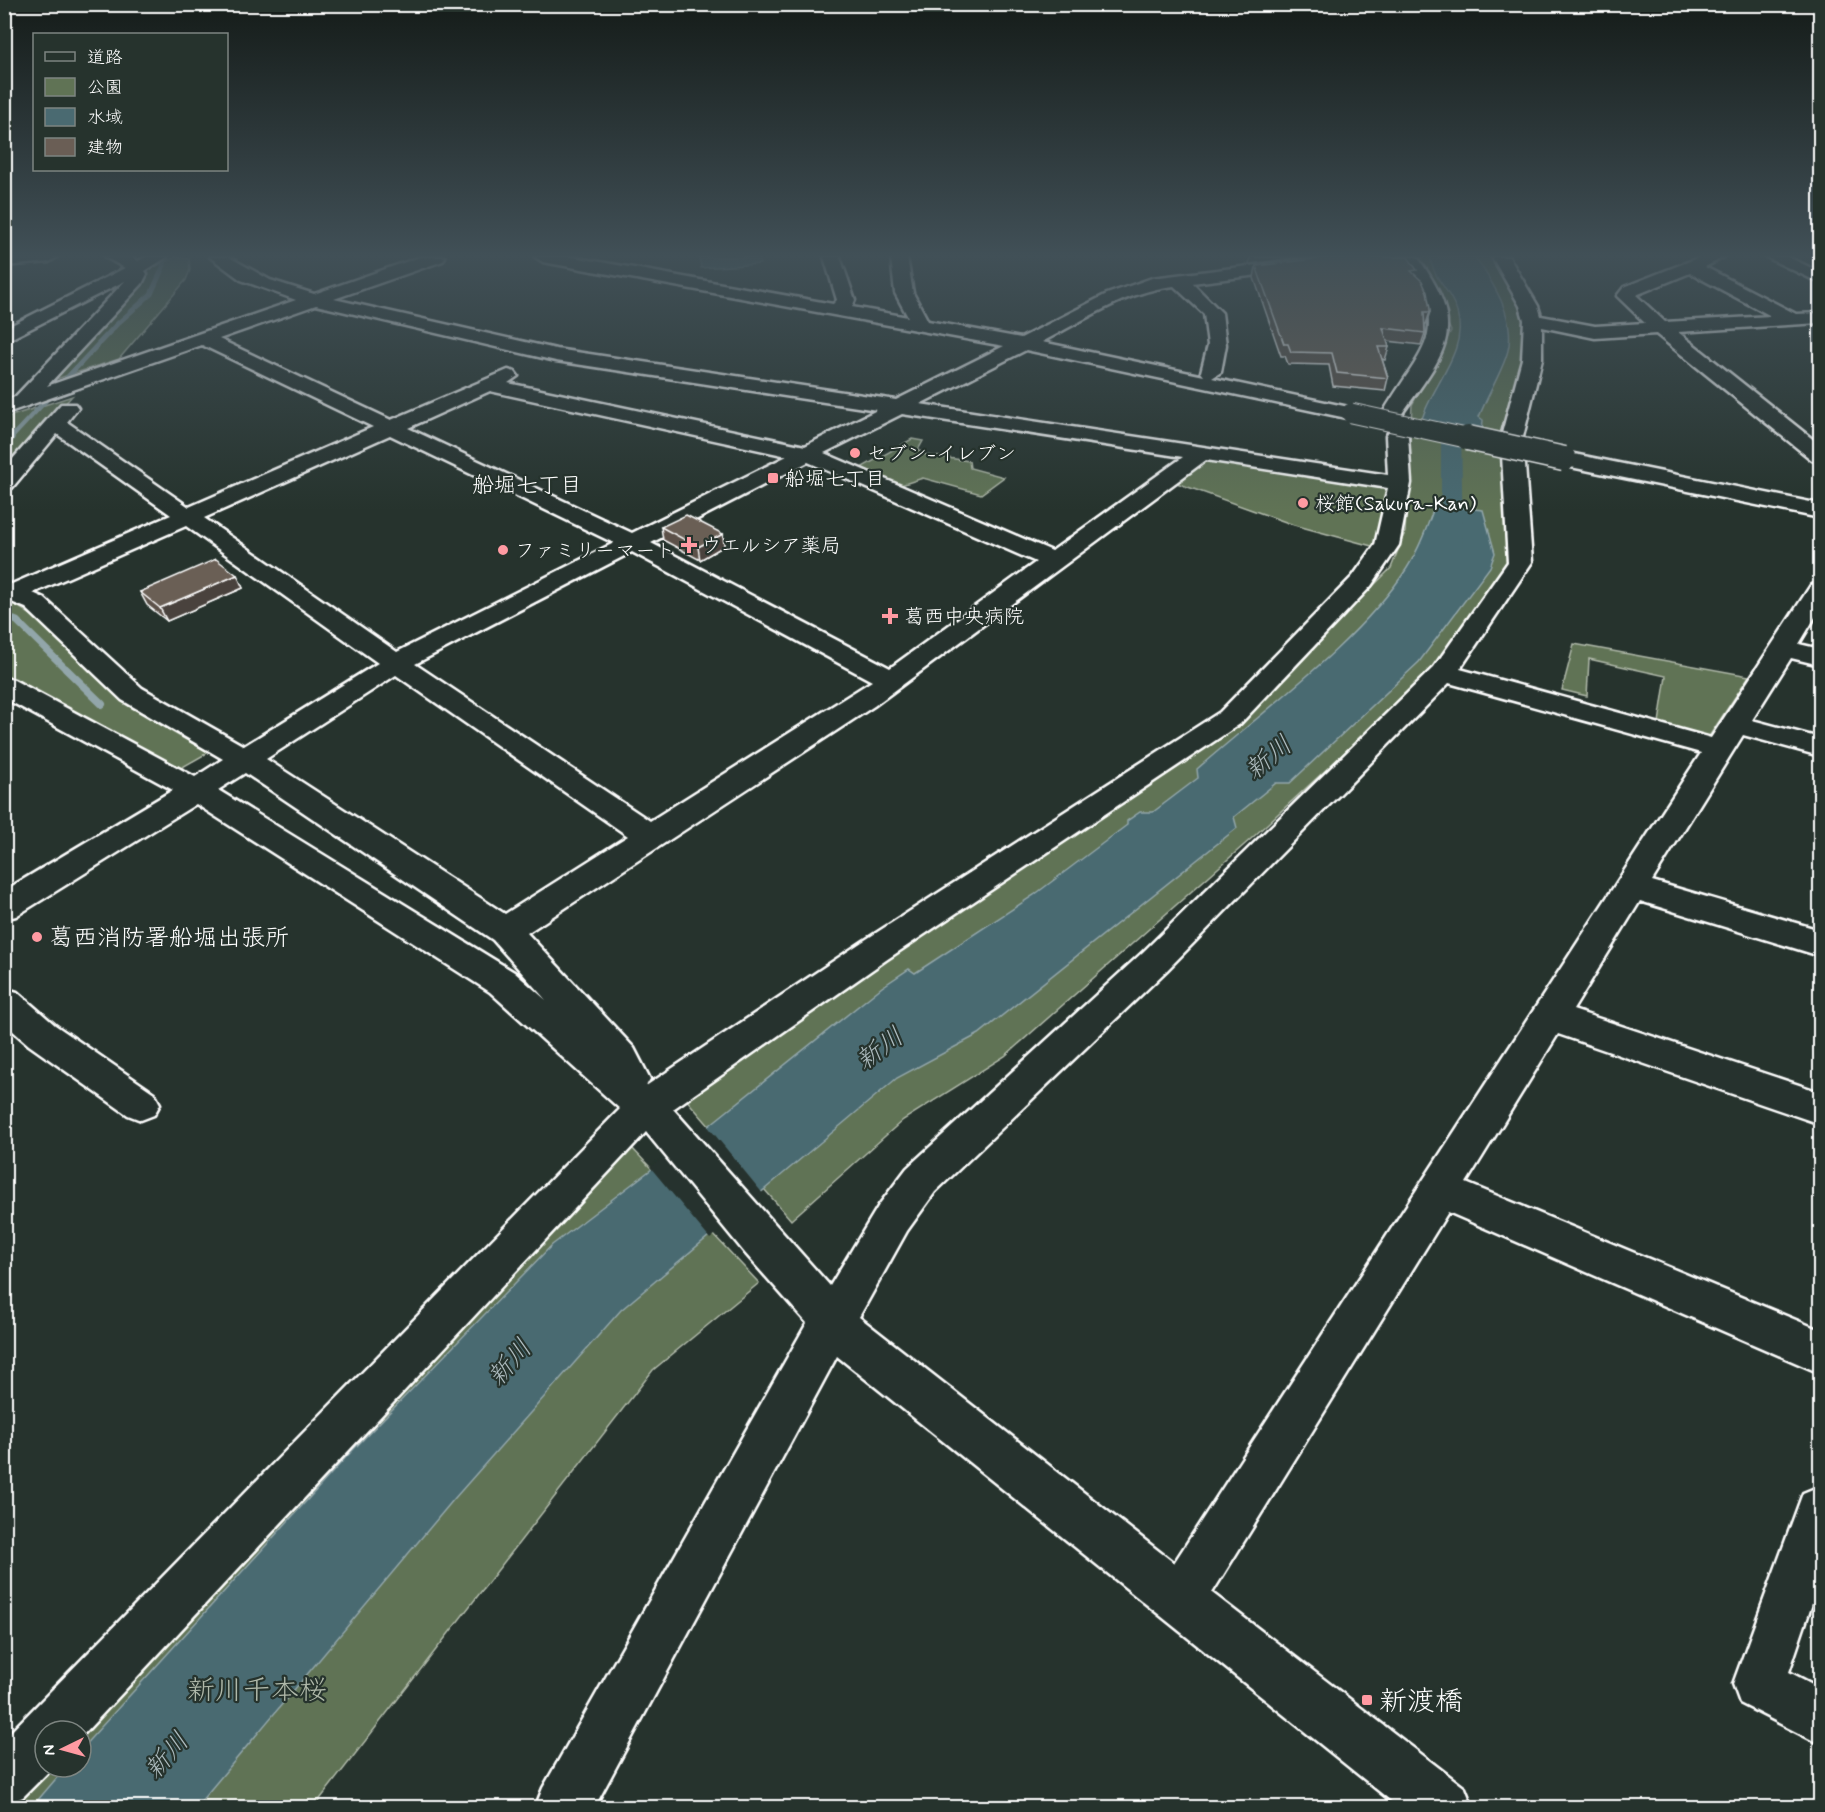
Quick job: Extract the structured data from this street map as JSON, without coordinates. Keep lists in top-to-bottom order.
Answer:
{
  "districts": ["船堀七丁目"],
  "water": ["新川"],
  "parks": ["新川千本桜"],
  "places": {
    "other": [
      "セブン-イレブン",
      "桜館(Sakura-Kan)",
      "ファミリーマート",
      "葛西消防署船堀出張所"
    ],
    "transit": ["船堀七丁目", "新渡橋"],
    "health": ["ウエルシア薬局", "葛西中央病院"]
  },
  "legend": [
    "道路",
    "公園",
    "水域",
    "建物"
  ],
  "north": "left"
}
